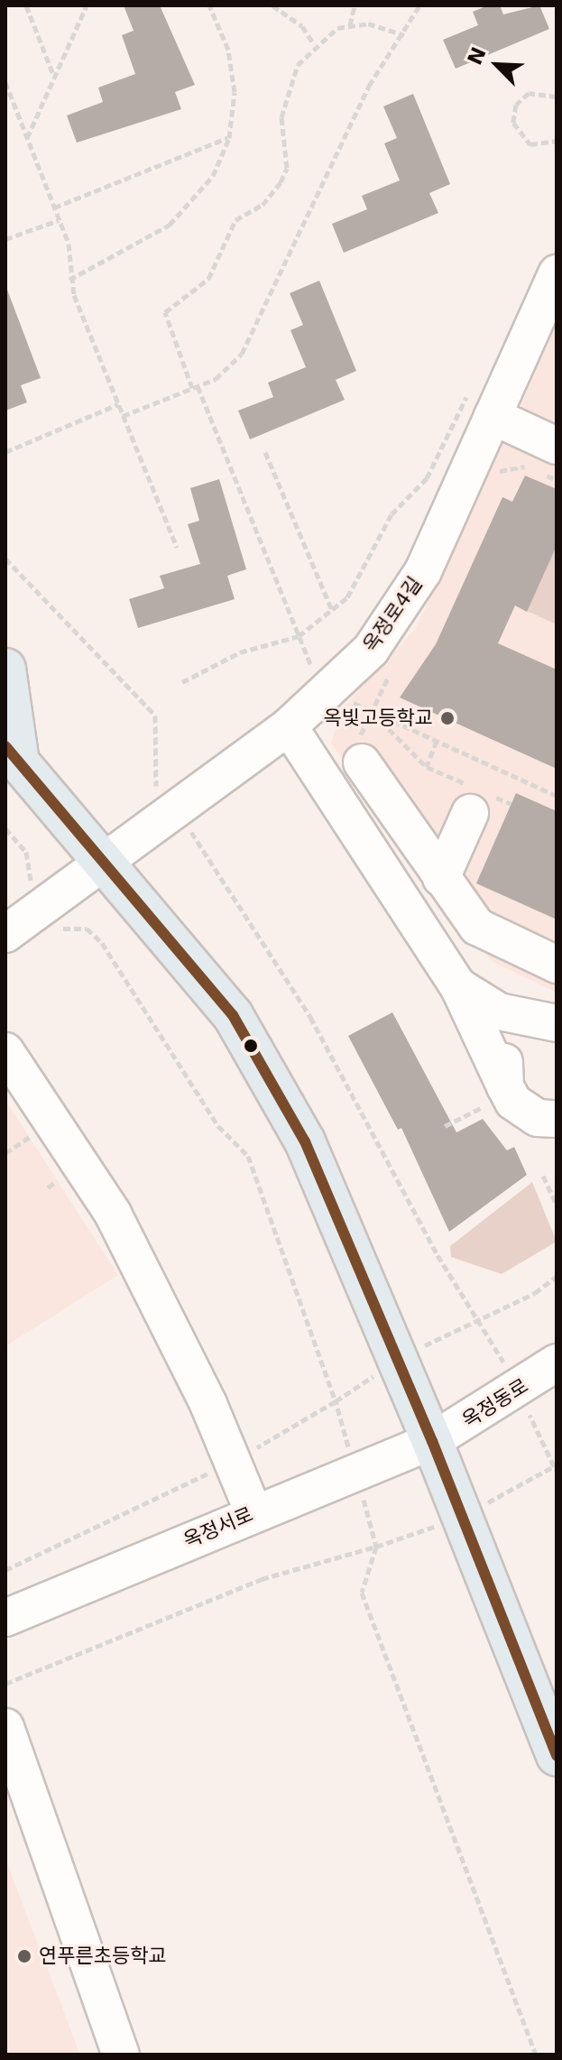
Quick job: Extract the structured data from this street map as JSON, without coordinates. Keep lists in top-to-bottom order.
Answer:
{
  "streets": {
    "street": ["옥정로4길", "옥정동로", "옥정서로"]
  },
  "crossings": [
    ["옥정동로", "옥정서로"]
  ],
  "places": ["옥빛고등학교", "연푸른초등학교"],
  "north": "top left"
}
